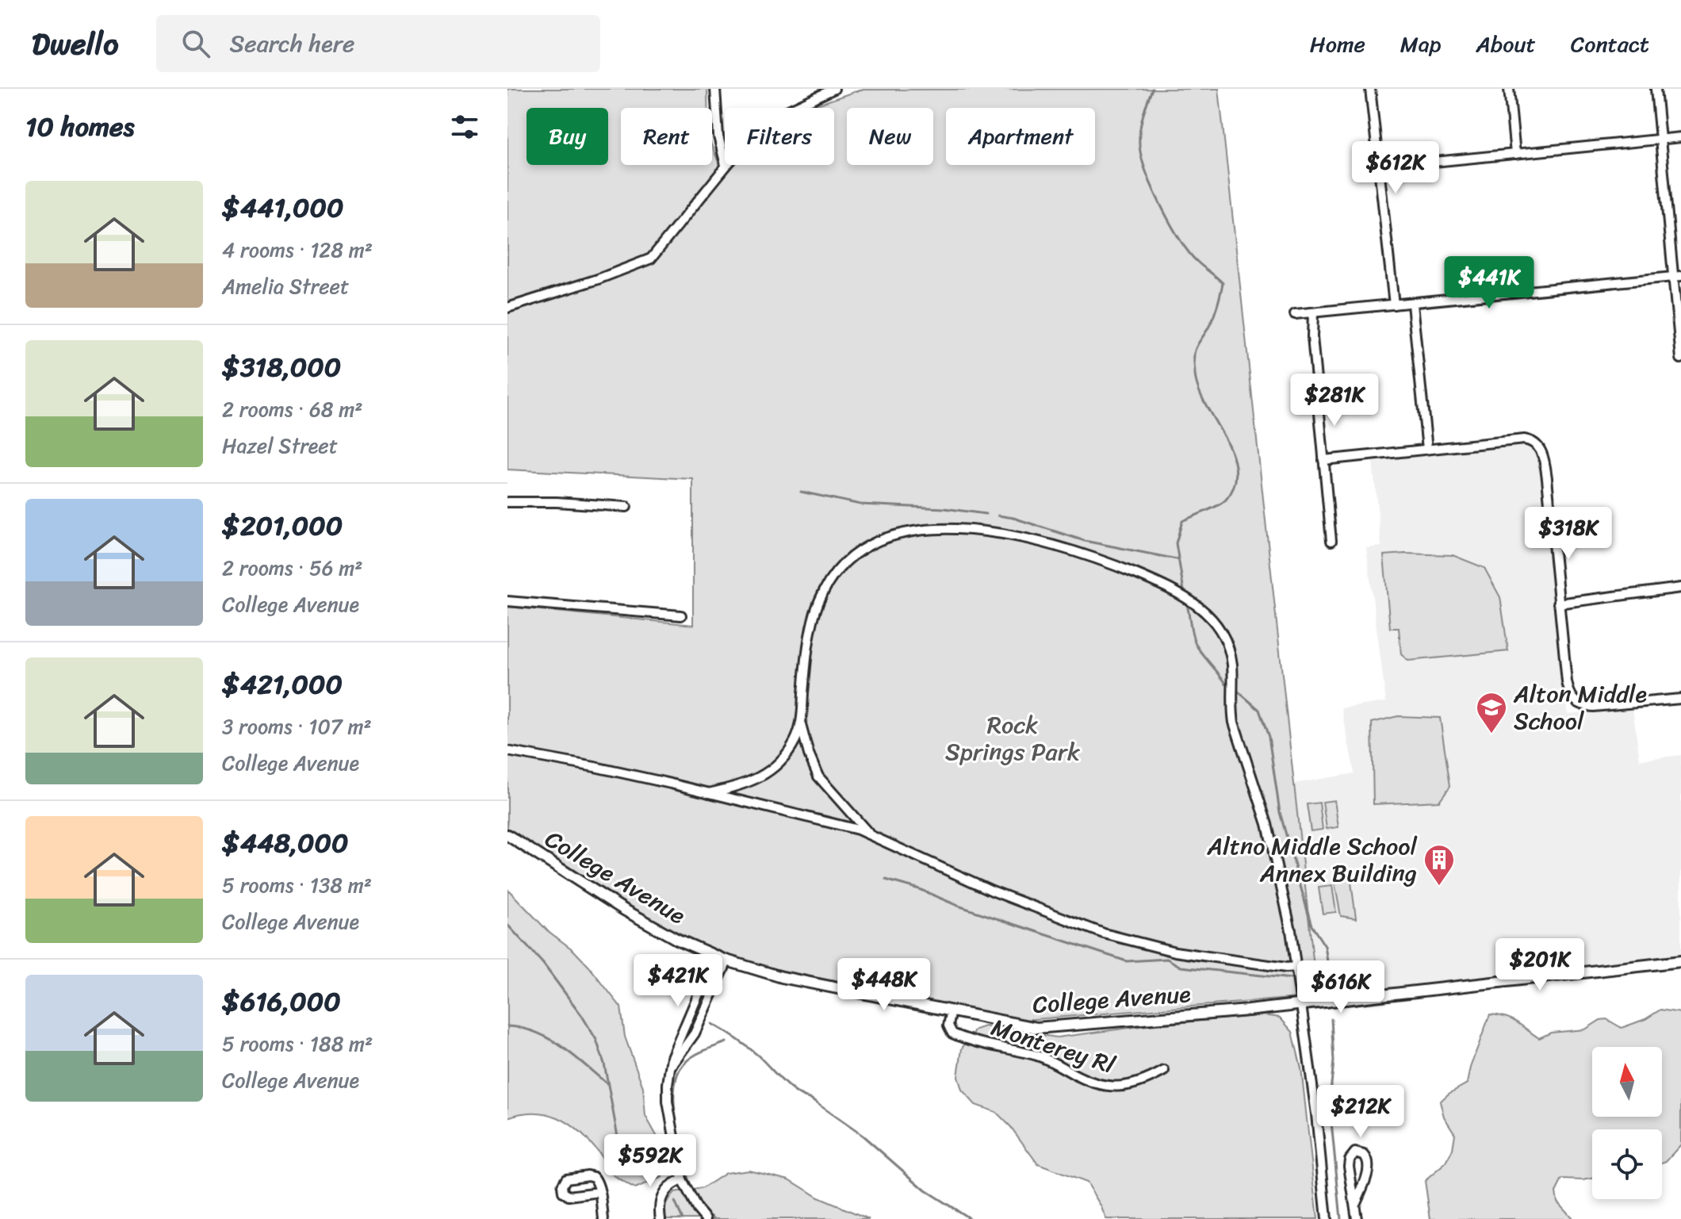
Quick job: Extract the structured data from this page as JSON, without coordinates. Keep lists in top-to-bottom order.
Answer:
{
  "streets": {
    "main road": ["College Avenue"],
    "street": ["Monterey Rl"]
  },
  "crossings": [
    ["College Avenue", "Monterey Rl"]
  ],
  "parks": ["Rock Springs Park"],
  "places": {
    "school or university": ["Alton Middle School"],
    "building": ["Altno Middle School Annex Building"]
  },
  "north": "top",
  "page": {
    "header": "Dwello",
    "search": "Search here",
    "nav": [
      "Home",
      "Map",
      "About",
      "Contact"
    ],
    "heading": "10 homes",
    "chip": [
      "Buy",
      "Rent",
      "Filters",
      "New",
      "Apartment"
    ],
    "price": [
      "$612K",
      "$441K",
      "$281K",
      "$318K",
      "$201K",
      "$421K",
      "$448K",
      "$616K",
      "$212K",
      "$592K"
    ],
    "list": [
      {
        "name": "$441,000",
        "note": "4 rooms · 128 m² · Amelia Street"
      },
      {
        "name": "$318,000",
        "note": "2 rooms · 68 m² · Hazel Street"
      },
      {
        "name": "$201,000",
        "note": "2 rooms · 56 m² · College Avenue"
      },
      {
        "name": "$421,000",
        "note": "3 rooms · 107 m² · College Avenue"
      },
      {
        "name": "$448,000",
        "note": "5 rooms · 138 m² · College Avenue"
      },
      {
        "name": "$616,000",
        "note": "5 rooms · 188 m² · College Avenue"
      }
    ]
  }
}
